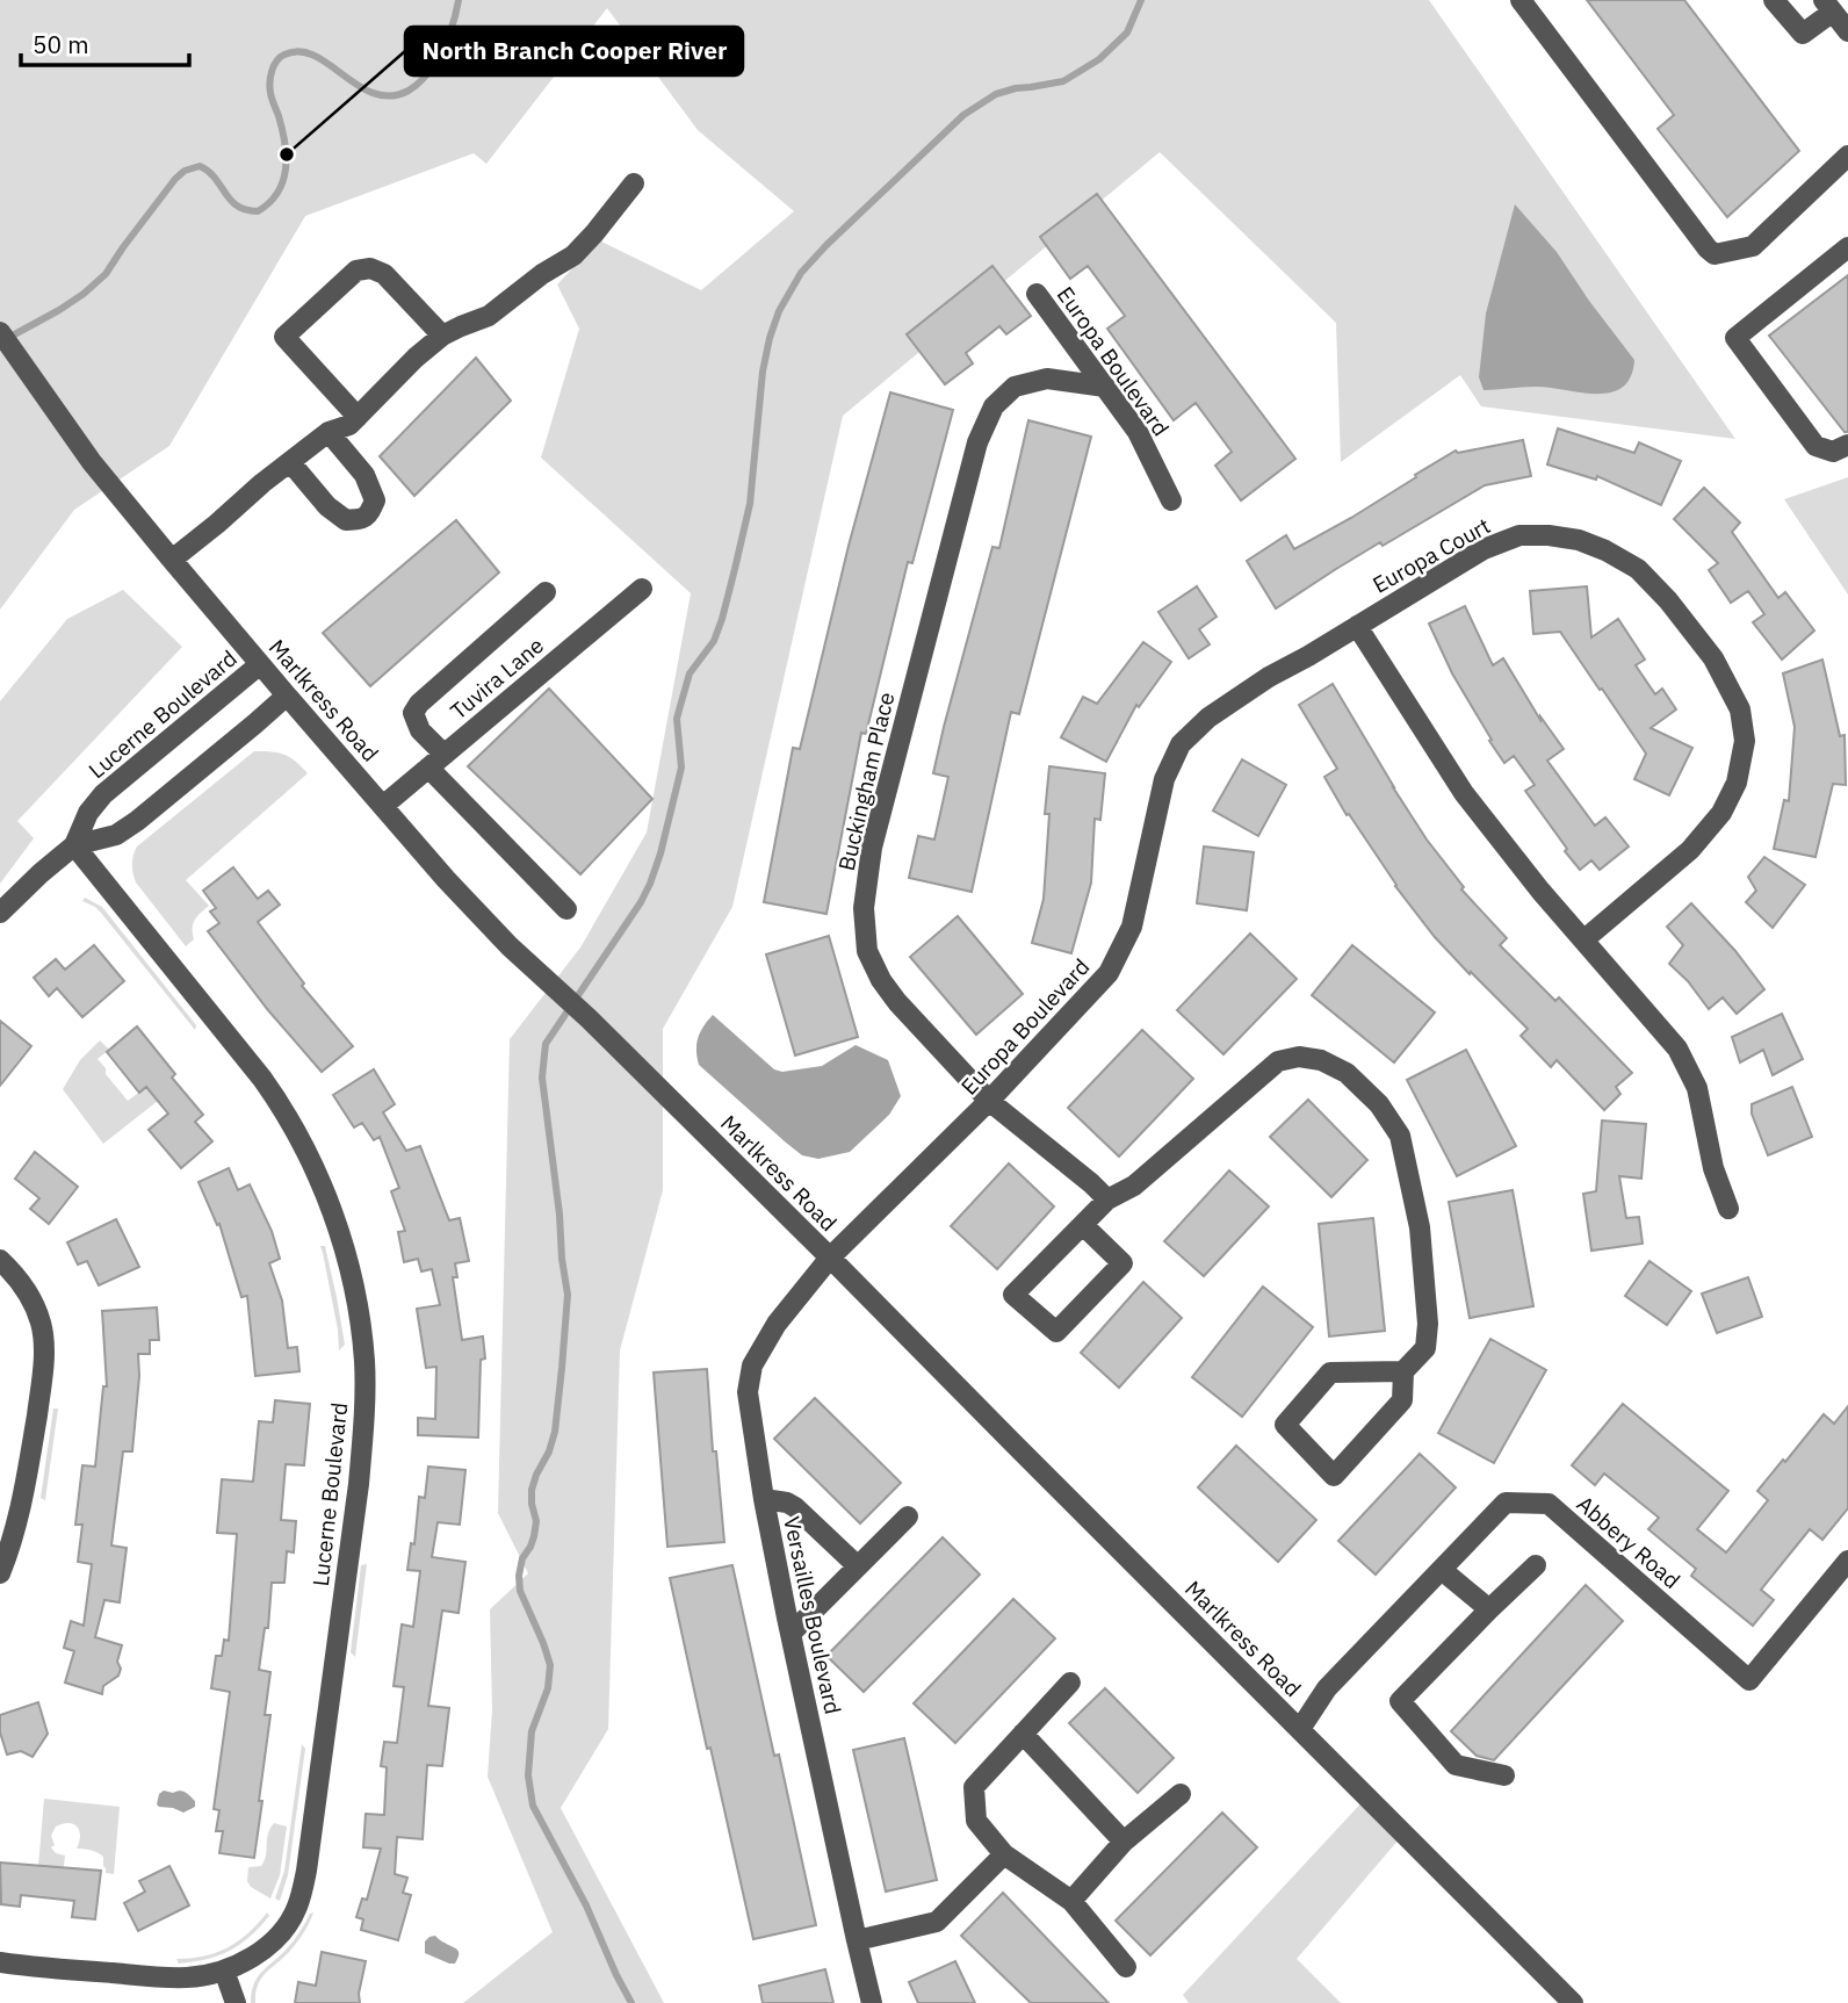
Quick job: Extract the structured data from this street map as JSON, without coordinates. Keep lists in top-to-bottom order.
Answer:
{
  "streets": {
    "street": [
      "Europa Boulevard",
      "Europa Court",
      "Tuvira Lane",
      "Marlkress Road",
      "Lucerne Boulevard",
      "Buckingham Place",
      "Abbery Road",
      "Versailles Boulevard"
    ]
  },
  "crossings": [
    ["Europa Boulevard", "Europa Court"],
    ["Europa Boulevard", "Marlkress Road"],
    ["Europa Boulevard", "Buckingham Place"],
    ["Europa Boulevard", "Versailles Boulevard"],
    ["Tuvira Lane", "Marlkress Road"],
    ["Marlkress Road", "Lucerne Boulevard"],
    ["Marlkress Road", "Abbery Road"],
    ["Marlkress Road", "Versailles Boulevard"]
  ],
  "places": ["North Branch Cooper River"],
  "scale_bar": "50 m"
}
